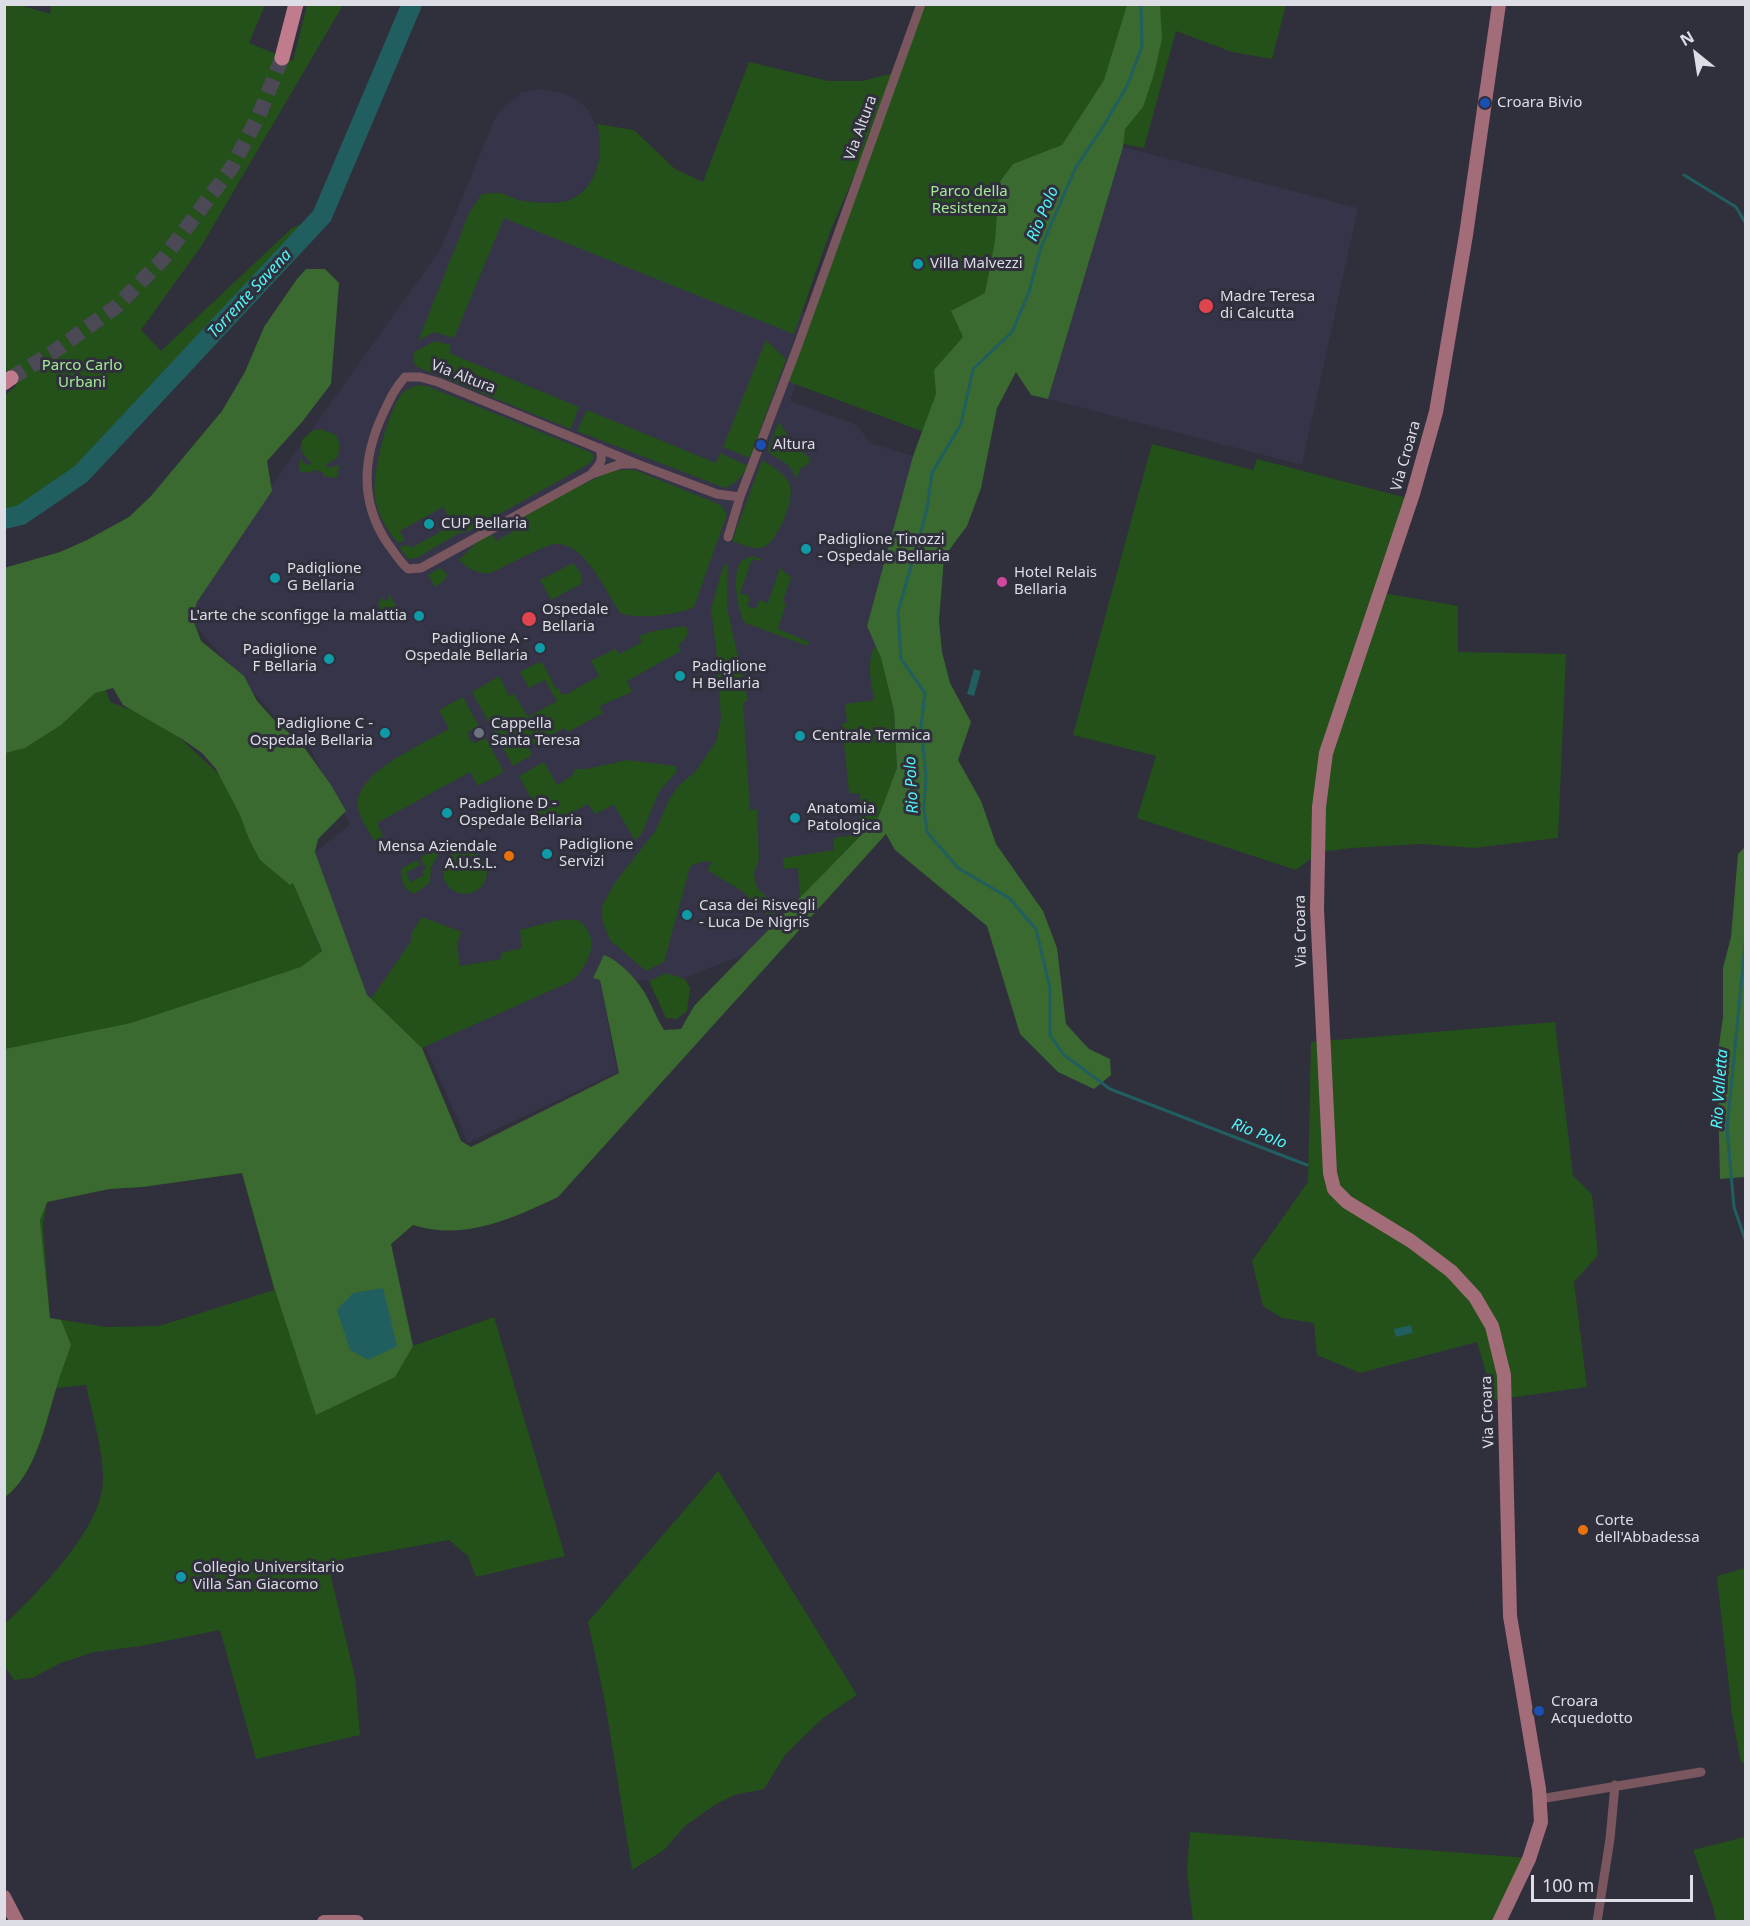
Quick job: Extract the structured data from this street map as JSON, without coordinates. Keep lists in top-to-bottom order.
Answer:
{
  "streets": {
    "street": ["Via Altura", "Via Croara"]
  },
  "water": ["Rio Polo", "Torrente Savena", "Rio Valletta"],
  "parks": ["Parco della Resistenza", "Parco Carlo Urbani"],
  "places": [
    "Croara Bivio",
    "Villa Malvezzi",
    "Madre Teresa di Calcutta",
    "Altura",
    "CUP Bellaria",
    "Padiglione Tinozzi - Ospedale Bellaria",
    "Padiglione G Bellaria",
    "Hotel Relais Bellaria",
    "L'arte che sconfigge la malattia",
    "Ospedale Bellaria",
    "Padiglione A - Ospedale Bellaria",
    "Padiglione F Bellaria",
    "Padiglione H Bellaria",
    "Padiglione C - Ospedale Bellaria",
    "Cappella Santa Teresa",
    "Centrale Termica",
    "Padiglione D - Ospedale Bellaria",
    "Anatomia Patologica",
    "Padiglione Servizi",
    "Mensa Aziendale A.U.S.L.",
    "Casa dei Risvegli - Luca De Nigris",
    "Corte dell'Abbadessa",
    "Collegio Universitario Villa San Giacomo",
    "Croara Acquedotto"
  ],
  "scale_bar": "100 m",
  "north": "top left"
}
